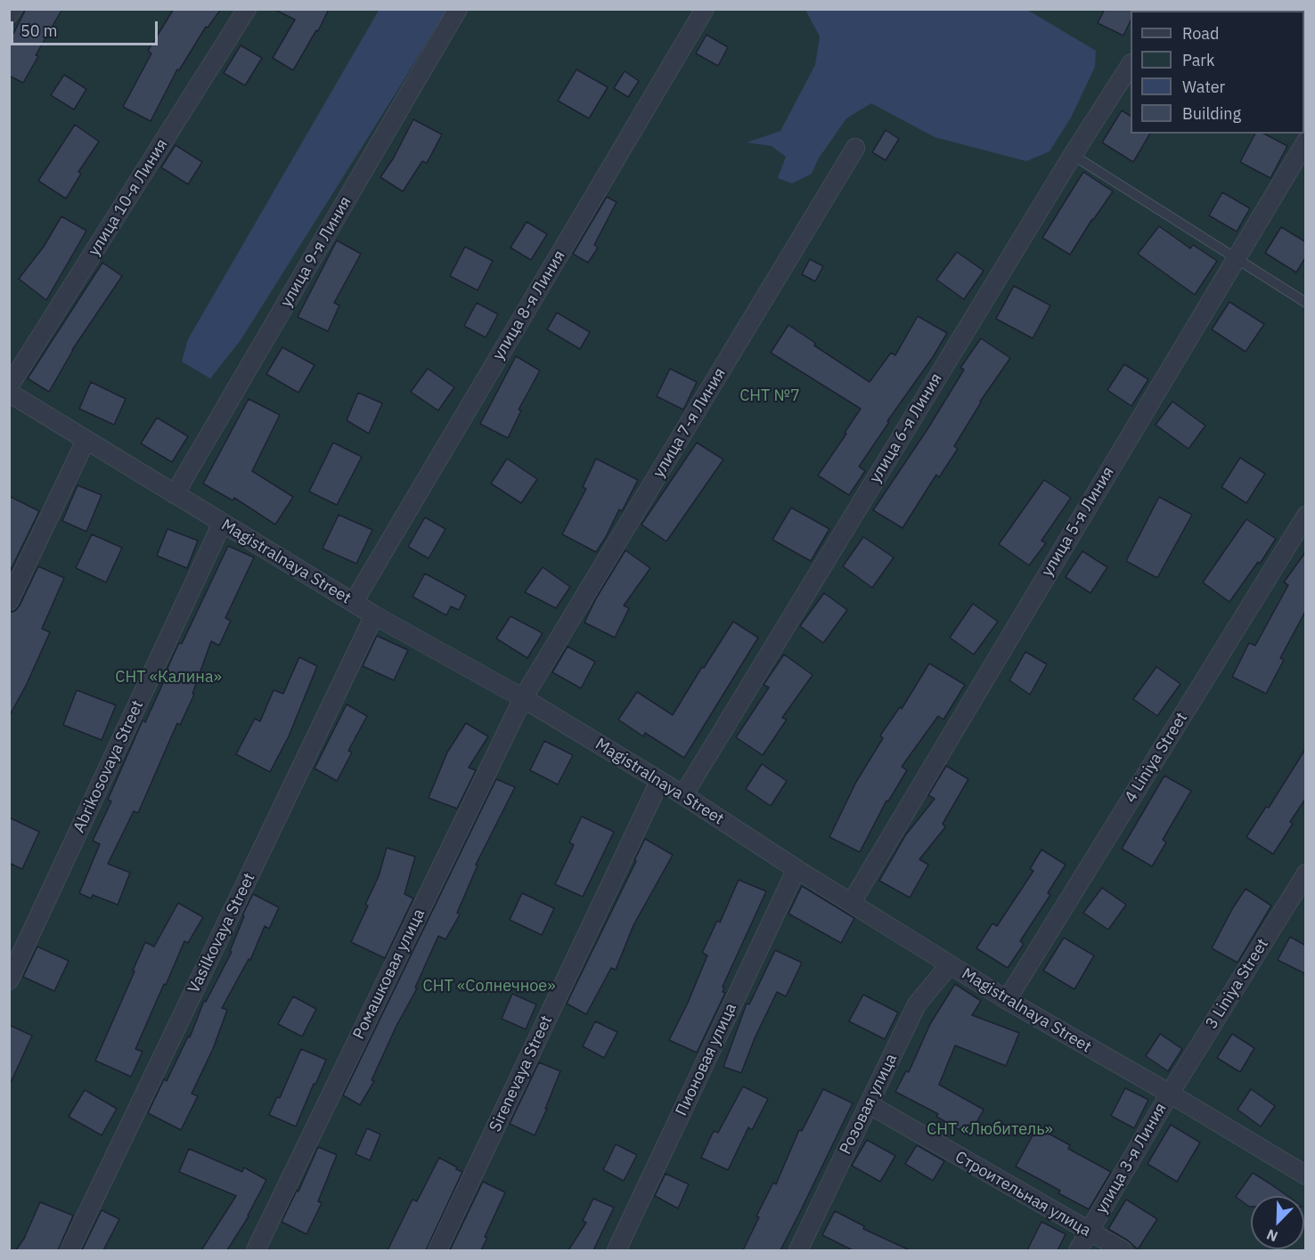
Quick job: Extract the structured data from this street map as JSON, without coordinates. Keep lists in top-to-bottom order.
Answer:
{
  "streets": {
    "street": [
      "улица 10-я Линия",
      "улица 9-я Линия",
      "улица 8-я Линия",
      "улица 7-я Линия",
      "улица 6-я Линия",
      "улица 5-я Линия",
      "Magistralnaya Street",
      "4 Liniya Street",
      "Abrikosovaya Street",
      "Vasilkovaya Street",
      "Ромашковая улица",
      "3 Liniya Street",
      "Пионовая улица",
      "Sirenevaya Street",
      "Розовая улица",
      "улица 3-я Линия",
      "Строительная улица"
    ]
  },
  "crossings": [
    ["улица 9-я Линия", "Magistralnaya Street"],
    ["улица 8-я Линия", "Magistralnaya Street"],
    ["улица 7-я Линия", "Magistralnaya Street"],
    ["улица 7-я Линия", "Ромашковая улица"],
    ["улица 6-я Линия", "Magistralnaya Street"],
    ["улица 5-я Линия", "Magistralnaya Street"],
    ["Magistralnaya Street", "4 Liniya Street"],
    ["Magistralnaya Street", "Abrikosovaya Street"],
    ["Magistralnaya Street", "Vasilkovaya Street"],
    ["Magistralnaya Street", "Ромашковая улица"],
    ["Magistralnaya Street", "3 Liniya Street"],
    ["Magistralnaya Street", "Пионовая улица"],
    ["Magistralnaya Street", "Sirenevaya Street"],
    ["Magistralnaya Street", "Розовая улица"],
    ["Magistralnaya Street", "улица 3-я Линия"],
    ["3 Liniya Street", "улица 3-я Линия"],
    ["Розовая улица", "Строительная улица"],
    ["улица 3-я Линия", "Строительная улица"]
  ],
  "parks": [
    "СНТ №7",
    "СНТ «Калина»",
    "СНТ «Солнечное»",
    "СНТ «Любитель»"
  ],
  "legend": [
    "Road",
    "Park",
    "Water",
    "Building"
  ],
  "scale_bar": "50 m",
  "north": "bottom left"
}
